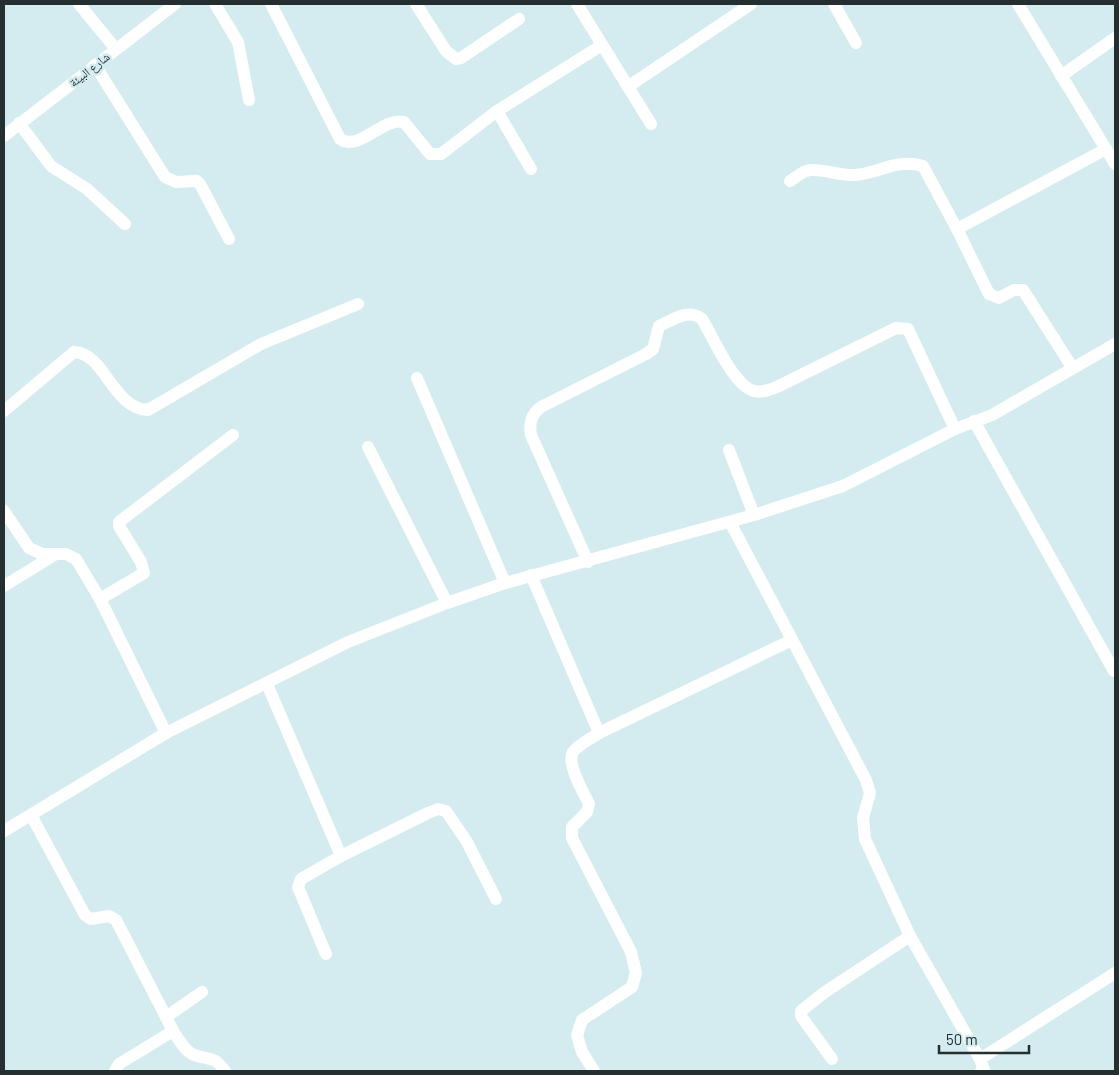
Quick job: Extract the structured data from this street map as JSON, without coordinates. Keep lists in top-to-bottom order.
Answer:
{
  "streets": {
    "street": ["شارع البيئة"]
  },
  "scale_bar": "50 m"
}
